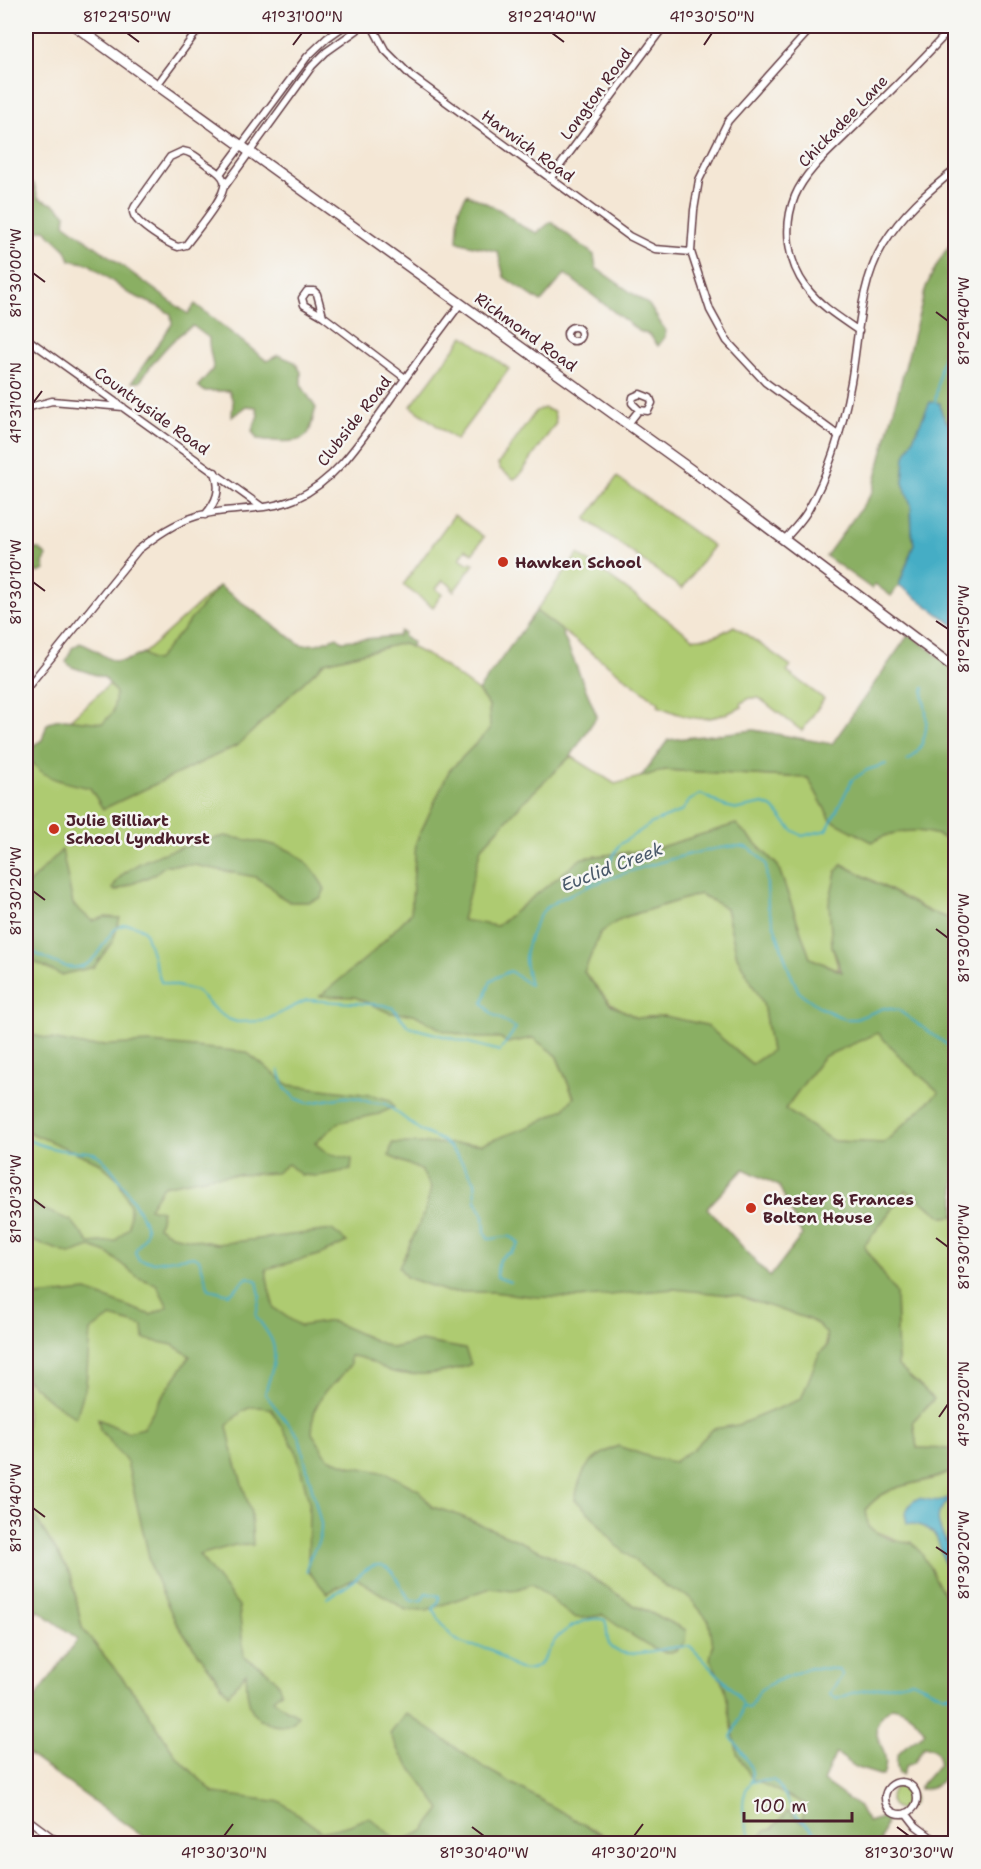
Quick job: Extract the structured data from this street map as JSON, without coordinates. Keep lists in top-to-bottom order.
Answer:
{
  "streets": {
    "main road": ["Richmond Road"],
    "street": [
      "Longton Road",
      "Chickadee Lane",
      "Harwich Road",
      "Countryside Road",
      "Clubside Road"
    ]
  },
  "crossings": [
    ["Longton Road", "Harwich Road"],
    ["Richmond Road", "Clubside Road"],
    ["Countryside Road", "Clubside Road"]
  ],
  "water": ["Euclid Creek"],
  "places": ["Hawken School", "Julie Billiart School Lyndhurst", "Chester & Frances Bolton House"],
  "scale_bar": "100 m",
  "coordinates": [
    "81°29'50\"W",
    "41°31'00\"N",
    "81°29'40\"W",
    "41°30'50\"N",
    "81°30'00\"W",
    "81°30'10\"W",
    "81°30'20\"W",
    "81°30'30\"W",
    "41°30'20\"N",
    "81°30'40\"W",
    "41°30'30\"N"
  ]
}
